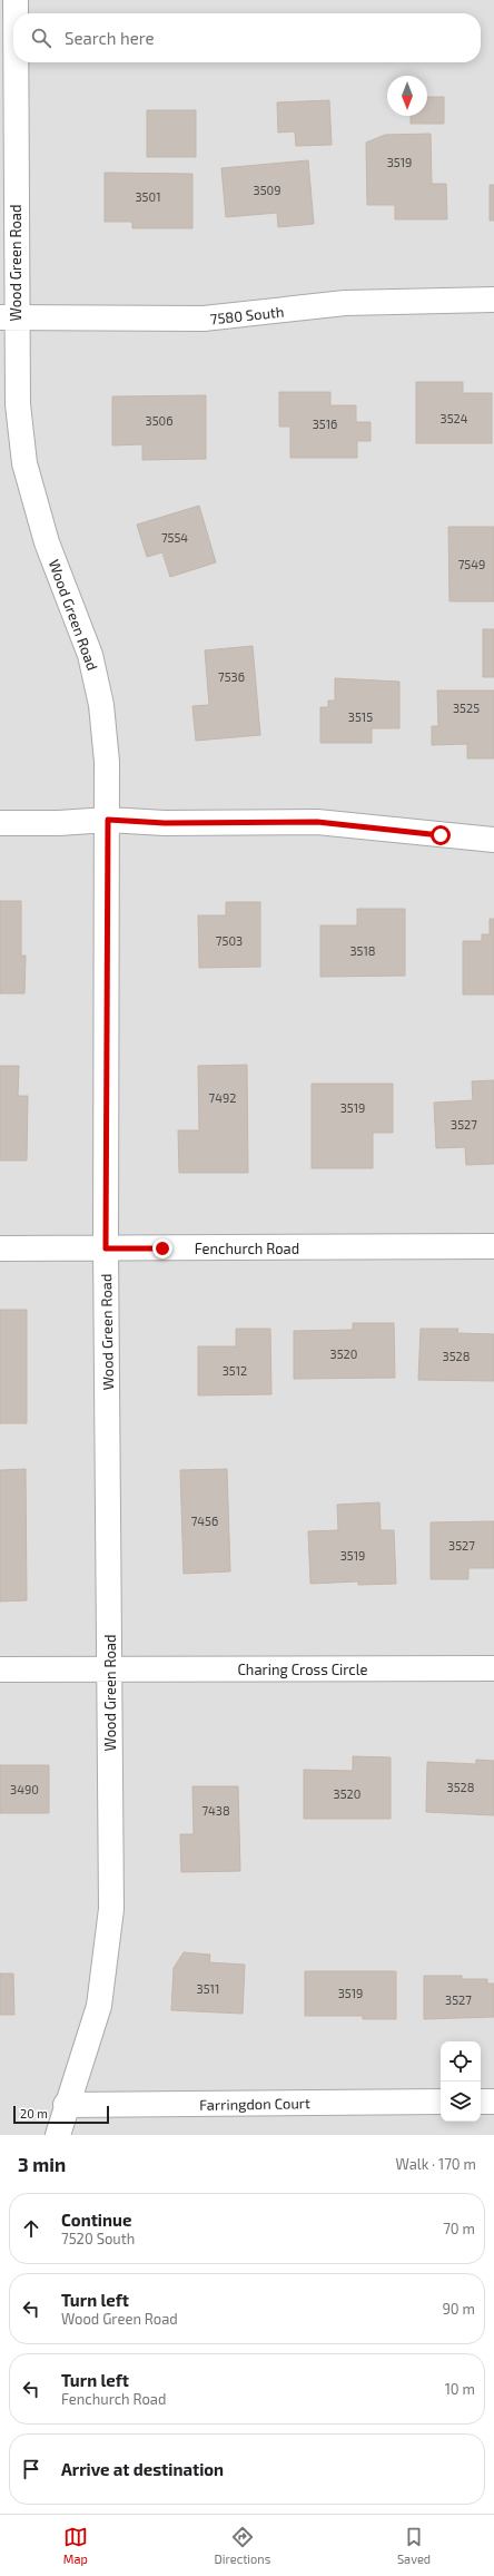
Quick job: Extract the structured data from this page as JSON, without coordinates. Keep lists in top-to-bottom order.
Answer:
{
  "streets": {
    "street": [
      "Wood Green Road",
      "7580 South",
      "Fenchurch Road",
      "Charing Cross Circle",
      "Farringdon Court"
    ]
  },
  "crossings": [
    ["Wood Green Road", "7580 South"],
    ["Wood Green Road", "Fenchurch Road"],
    ["Wood Green Road", "Charing Cross Circle"],
    ["Wood Green Road", "Farringdon Court"]
  ],
  "house_numbers": [
    "3519",
    "3509",
    "3501",
    "3524",
    "3506",
    "3516",
    "7554",
    "7549",
    "7536",
    "3525",
    "3515",
    "7503",
    "3518",
    "7492",
    "3519",
    "3527",
    "3520",
    "3528",
    "3512",
    "7456",
    "3527",
    "3519",
    "3528",
    "3490",
    "3520",
    "7438",
    "3511",
    "3519",
    "3527"
  ],
  "scale_bar": "20 m",
  "north": "bottom",
  "page": {
    "search": "Search here",
    "scale": "20 m",
    "heading": ["3 min", "Walk · 170 m"],
    "list": [
      ["Continue", "7520 South", "70 m"],
      ["Turn left", "Wood Green Road", "90 m"],
      ["Turn left", "Fenchurch Road", "10 m"],
      "Arrive at destination"
    ],
    "nav": ["Map", "Directions", "Saved"]
  }
}
